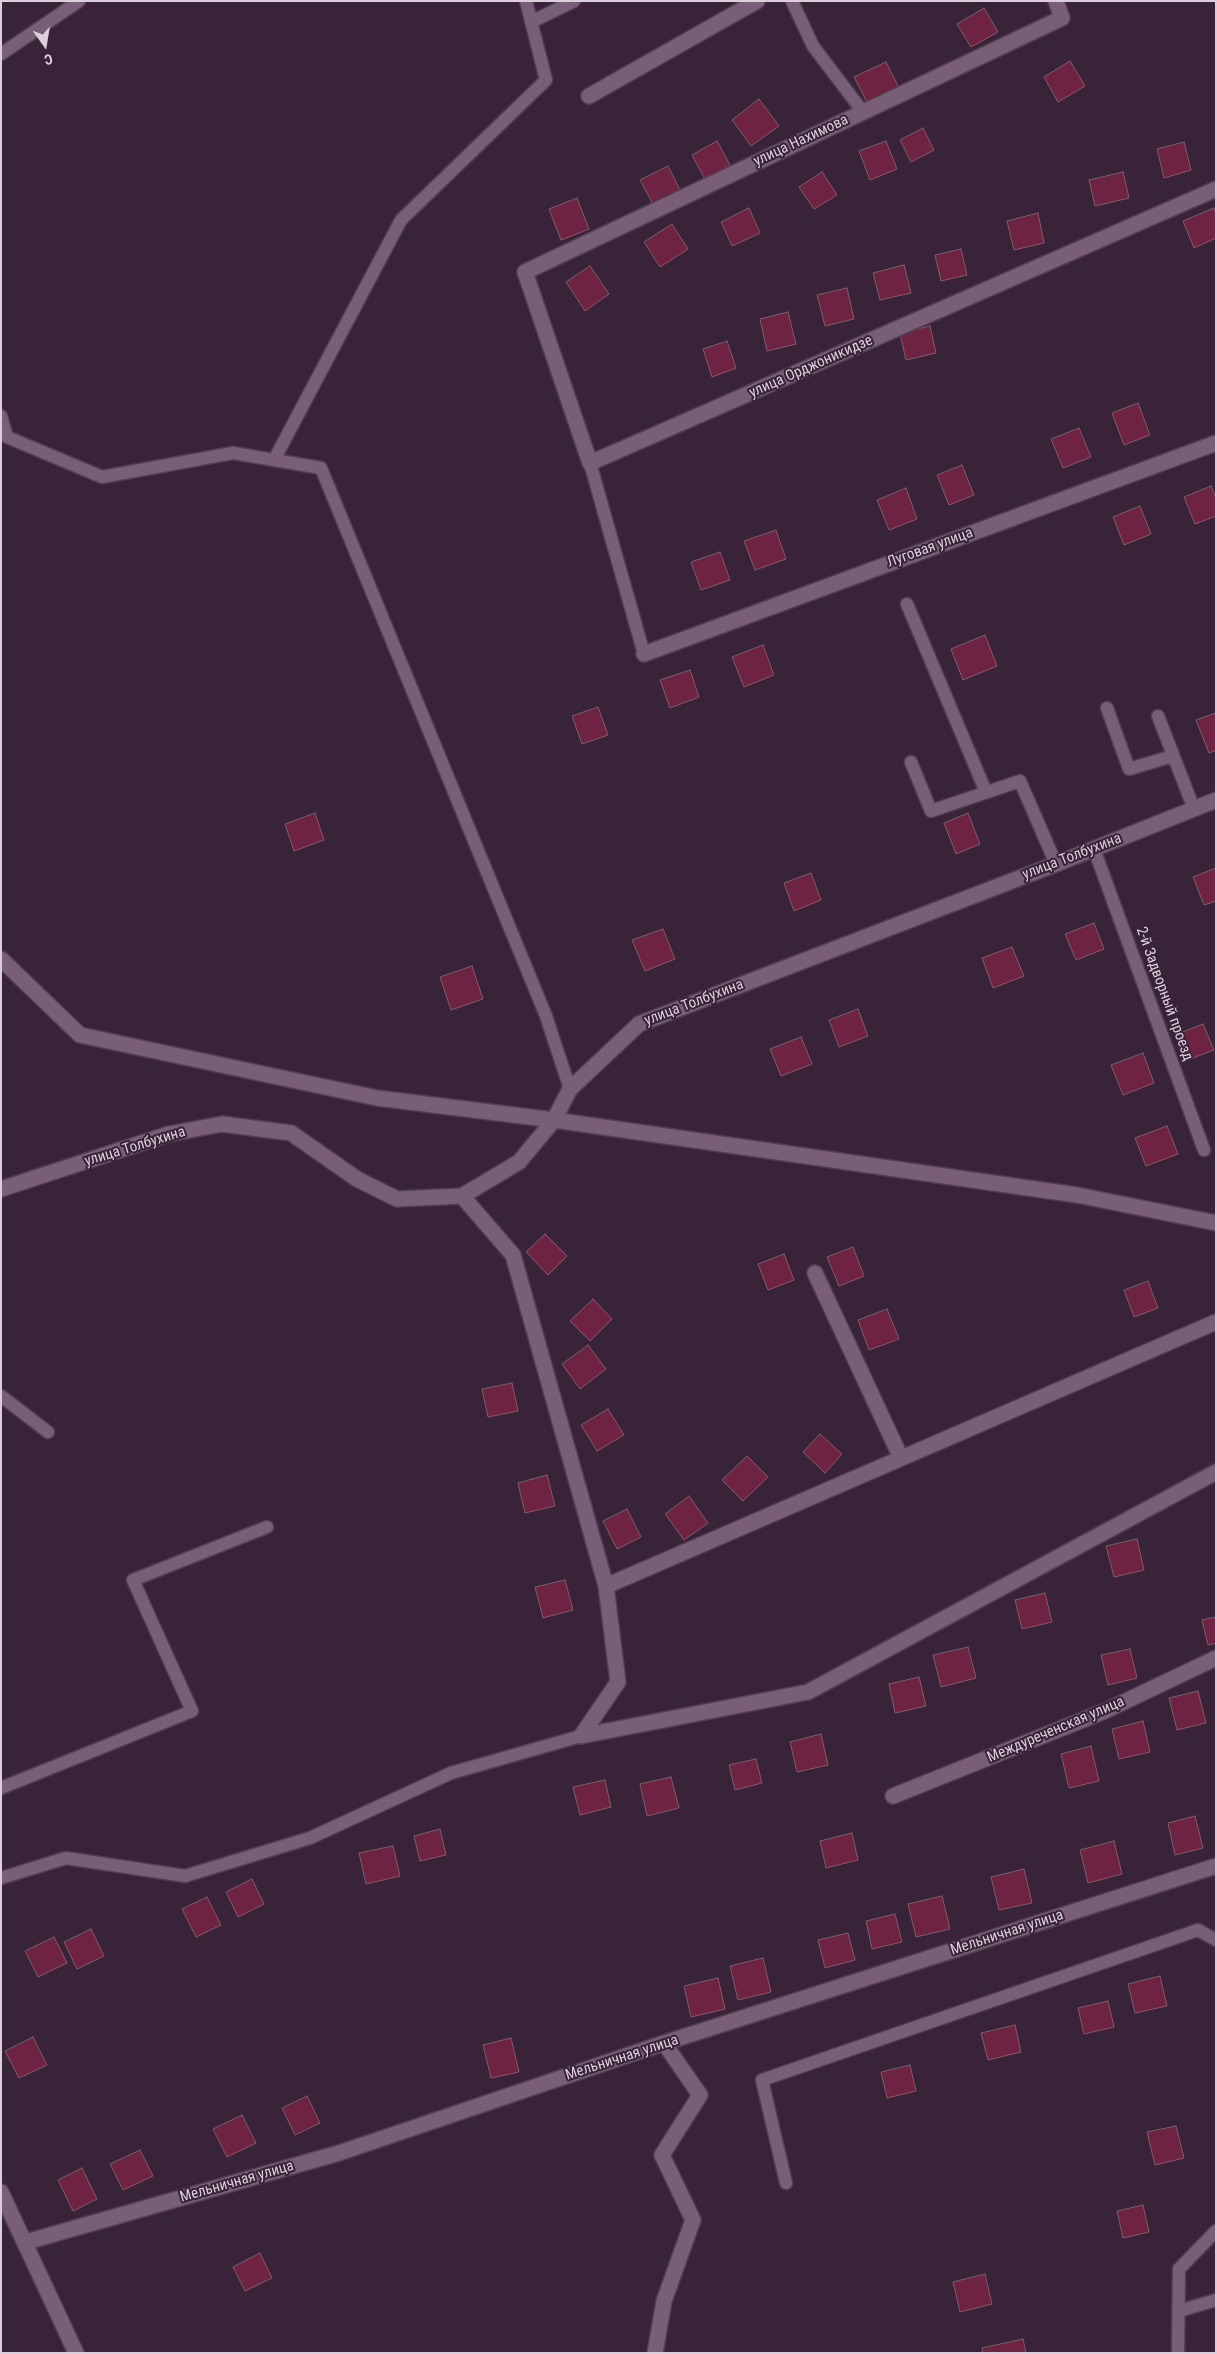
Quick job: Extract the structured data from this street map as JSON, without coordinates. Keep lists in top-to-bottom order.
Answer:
{
  "streets": {
    "street": [
      "улица Нахимова",
      "улица Орджоникидзе",
      "Луговая улица",
      "улица Толбухина",
      "Междуреченская улица",
      "Мельничная улица"
    ],
    "lane": ["2-й Задворный проезд"]
  },
  "crossings": [
    ["улица Нахимова", "улица Орджоникидзе"],
    ["улица Толбухина", "2-й Задворный проезд"]
  ],
  "north": "bottom"
}
